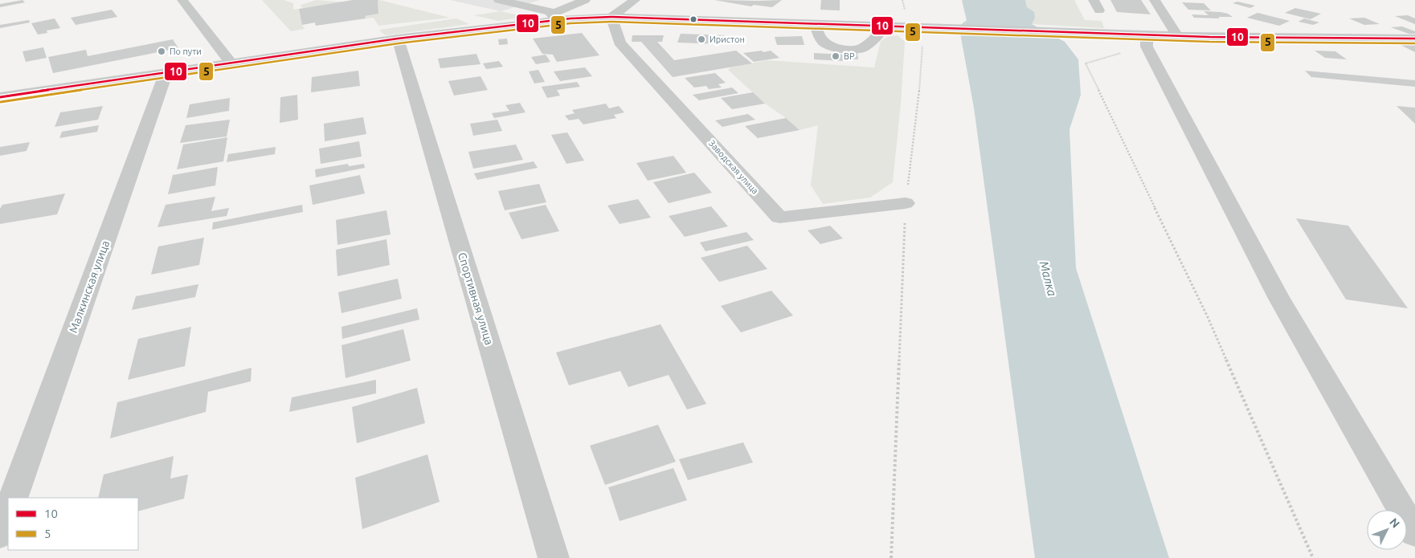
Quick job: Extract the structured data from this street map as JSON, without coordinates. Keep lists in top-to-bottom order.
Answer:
{
  "streets": {
    "street": ["Заводская улица", "Малкинская улица", "Спортивная улица"]
  },
  "water": ["Малка"],
  "places": ["Иристон", "По пути", "BP"],
  "lines": ["transit line 10", "transit line 5"],
  "legend": ["10", "5"],
  "north": "top right"
}
